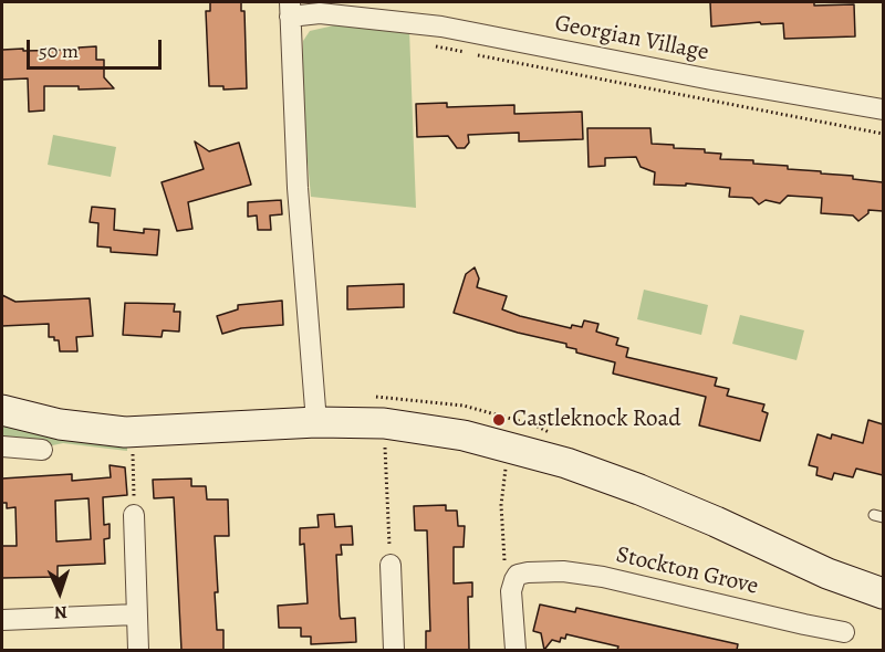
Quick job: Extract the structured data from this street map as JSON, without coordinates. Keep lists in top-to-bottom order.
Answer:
{
  "streets": {
    "street": ["Georgian Village", "Stockton Grove"]
  },
  "places": ["Castleknock Road"],
  "scale_bar": "50 m",
  "north": "bottom"
}
